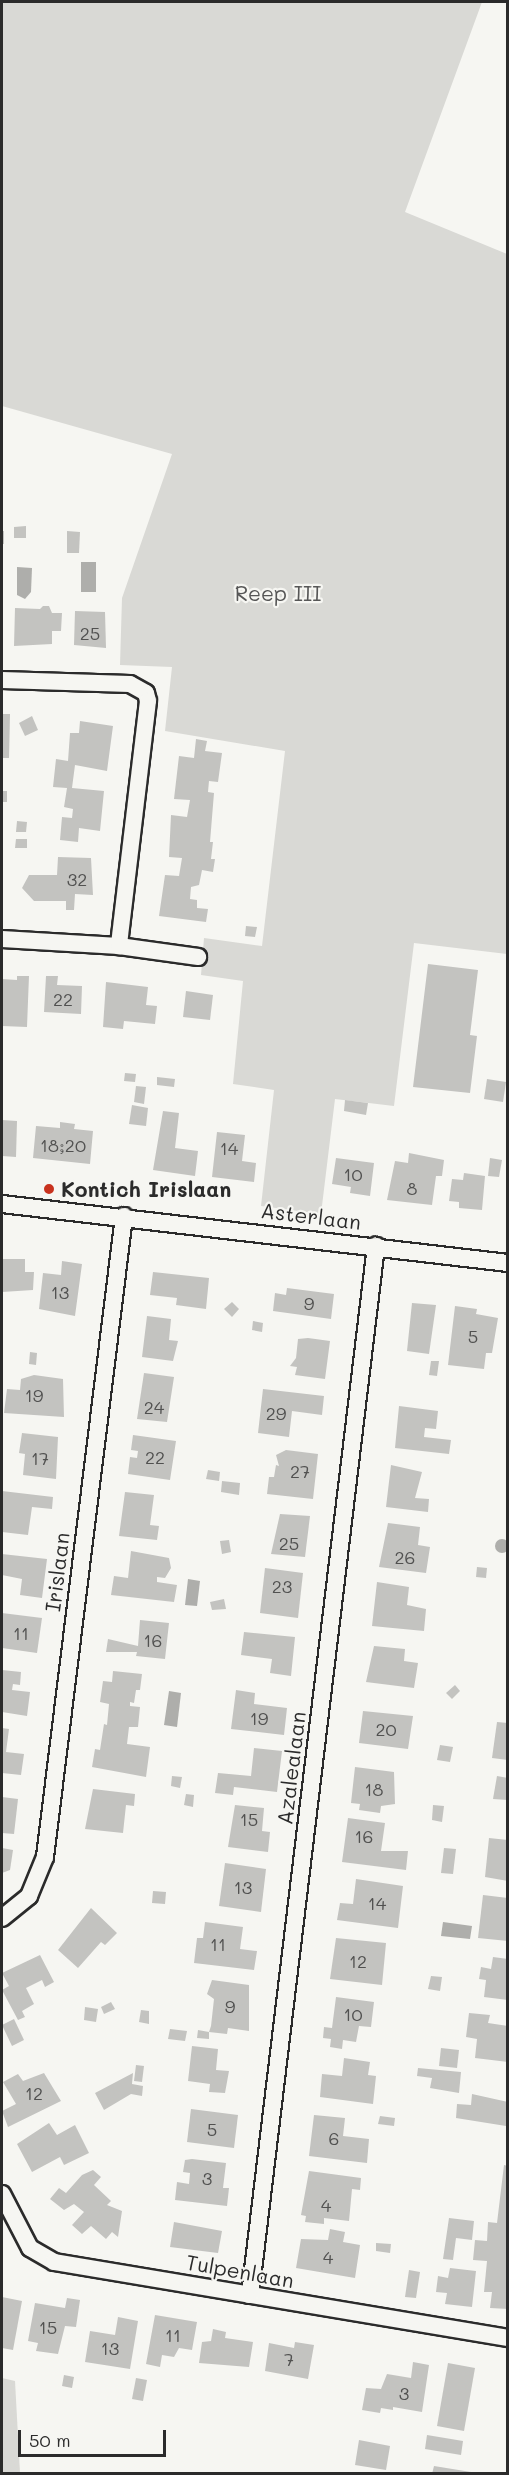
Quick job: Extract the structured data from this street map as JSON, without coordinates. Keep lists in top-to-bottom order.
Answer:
{
  "streets": {
    "street": [
      "Asterlaan",
      "Irislaan",
      "Azalealaan",
      "Tulpenlaan"
    ]
  },
  "crossings": [
    ["Asterlaan", "Irislaan"],
    ["Asterlaan", "Azalealaan"],
    ["Azalealaan", "Tulpenlaan"]
  ],
  "parks": ["Reep III"],
  "places": ["Kontich Irislaan"],
  "house_numbers": [
    "25",
    "32",
    "22",
    "18;20",
    "14",
    "10",
    "8",
    "13",
    "9",
    "5",
    "19",
    "24",
    "29",
    "22",
    "17",
    "27",
    "25",
    "26",
    "23",
    "11",
    "16",
    "19",
    "20",
    "18",
    "15",
    "16",
    "13",
    "14",
    "11",
    "12",
    "9",
    "10",
    "12",
    "5",
    "6",
    "3",
    "4",
    "4",
    "15",
    "11",
    "13",
    "7",
    "3"
  ],
  "scale_bar": "50 m"
}
